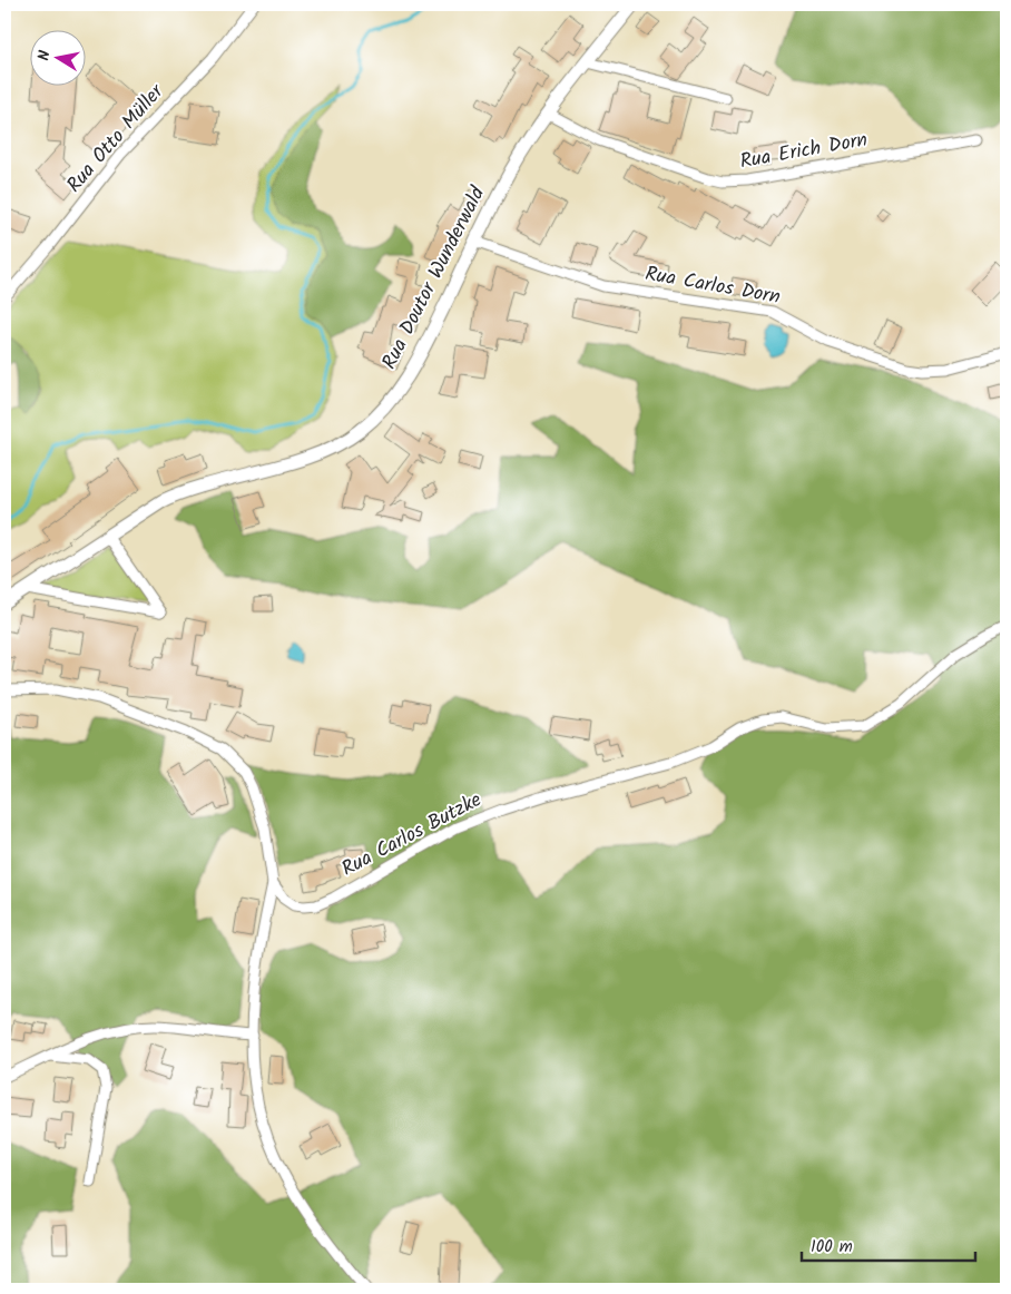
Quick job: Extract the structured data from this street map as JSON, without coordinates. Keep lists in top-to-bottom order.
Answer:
{
  "streets": {
    "street": [
      "Rua Otto Müller",
      "Rua Erich Dorn",
      "Rua Doutor Wunderwald",
      "Rua Carlos Dorn",
      "Rua Carlos Butzke"
    ]
  },
  "crossings": [
    ["Rua Erich Dorn", "Rua Doutor Wunderwald"],
    ["Rua Doutor Wunderwald", "Rua Carlos Dorn"]
  ],
  "scale_bar": "100 m",
  "north": "left"
}
